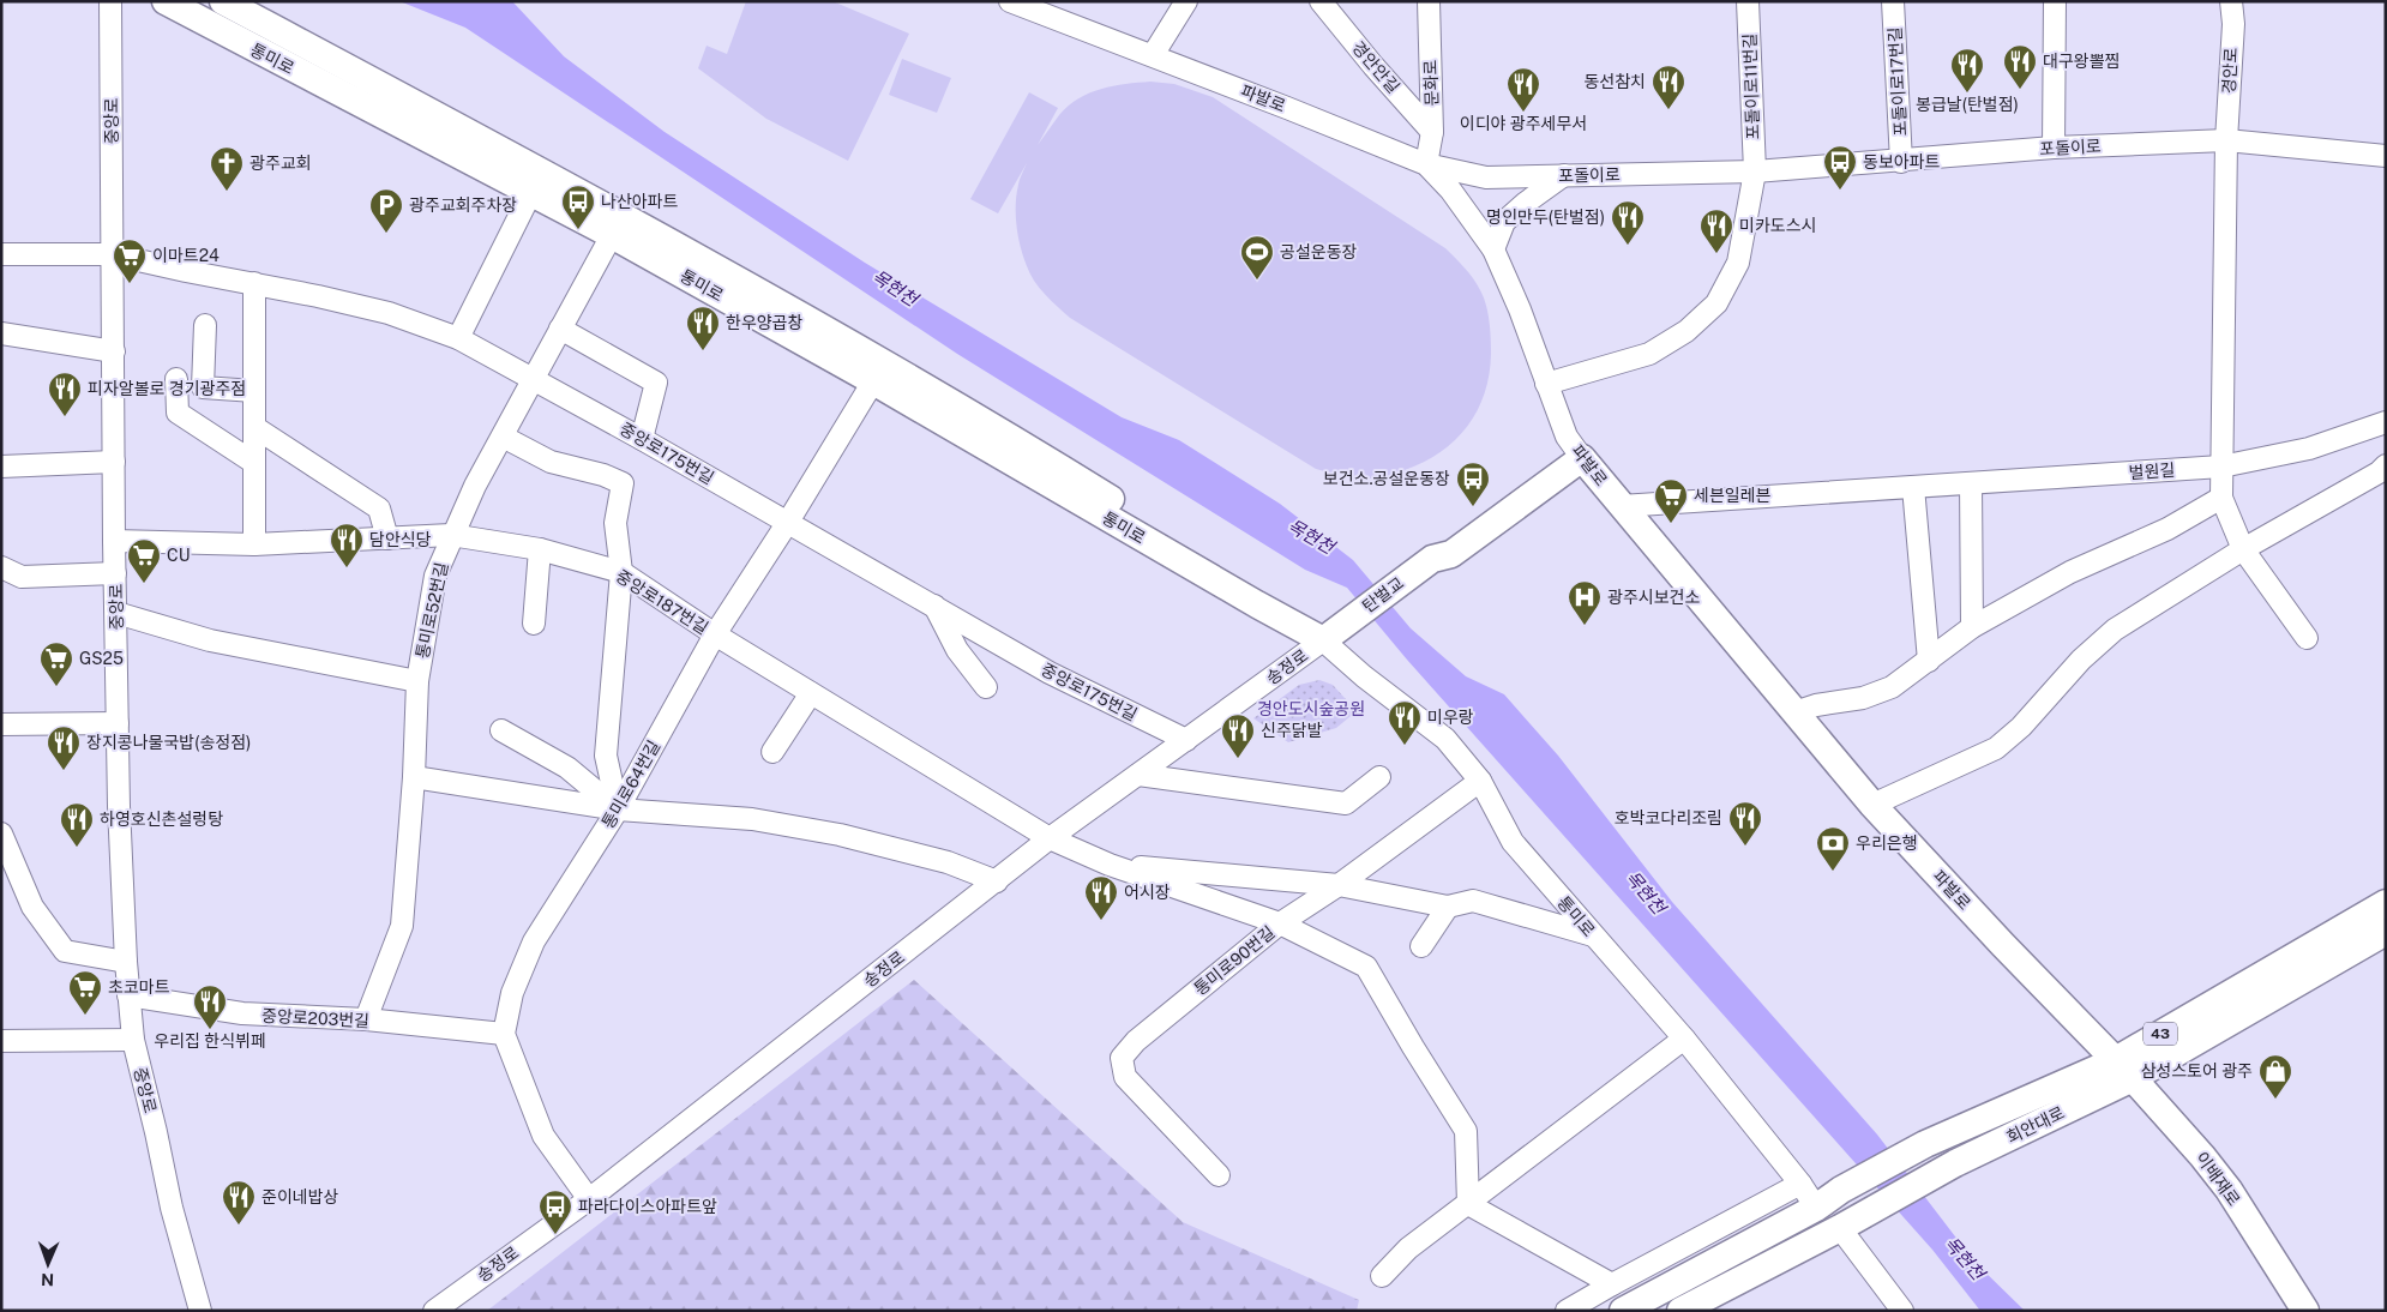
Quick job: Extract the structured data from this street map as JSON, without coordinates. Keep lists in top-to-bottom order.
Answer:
{
  "streets": {
    "main road": [
      "통미로",
      "파발로",
      "탄벌교",
      "43",
      "회안대로",
      "이배재로"
    ],
    "street": [
      "경안안길",
      "경안로",
      "포돌이로17번길",
      "문화로",
      "포돌이로11번길",
      "중앙로",
      "포돌이로",
      "중앙로175번길",
      "벌원길",
      "중앙로187번길",
      "통미로52번길",
      "송정로",
      "통미로64번길",
      "통미로90번길",
      "중앙로203번길"
    ]
  },
  "crossings": [
    ["통미로", "탄벌교"],
    ["통미로", "통미로52번길"],
    ["통미로", "송정로"],
    ["통미로", "통미로64번길"],
    ["통미로", "통미로90번길"],
    ["통미로", "43"],
    ["통미로", "회안대로"],
    ["경안안길", "문화로"],
    ["경안로", "포돌이로"],
    ["경안로", "벌원길"],
    ["포돌이로17번길", "포돌이로"],
    ["문화로", "파발로"],
    ["문화로", "포돌이로"],
    ["포돌이로11번길", "포돌이로"],
    ["파발로", "포돌이로"],
    ["파발로", "벌원길"],
    ["파발로", "탄벌교"],
    ["파발로", "회안대로"],
    ["파발로", "이배재로"],
    ["중앙로", "중앙로175번길"],
    ["중앙로", "중앙로187번길"],
    ["중앙로", "중앙로203번길"],
    ["중앙로175번길", "통미로52번길"],
    ["중앙로175번길", "송정로"],
    ["중앙로175번길", "통미로64번길"],
    ["탄벌교", "송정로"],
    ["중앙로187번길", "통미로52번길"],
    ["중앙로187번길", "송정로"],
    ["중앙로187번길", "통미로64번길"],
    ["통미로52번길", "중앙로203번길"],
    ["통미로64번길", "중앙로203번길"],
    ["43", "회안대로"],
    ["회안대로", "이배재로"]
  ],
  "water": ["목현천"],
  "parks": ["경안도시숲공원"],
  "places": {
    "restaurant": [
      "대구왕뽈찜",
      "봉급날(탄벌점)",
      "동선참치",
      "이디야 광주세무서",
      "명인만두(탄벌점)",
      "미카도스시",
      "한우양곱창",
      "피자알볼로 경기광주점",
      "담안식당",
      "미우랑",
      "신주닭발",
      "장지콩나물국밥(송정점)",
      "호박코다리조림",
      "하영호신촌설렁탕",
      "어시장",
      "우리집 한식뷔페",
      "준이네밥상"
    ],
    "bus stop": [
      "동보아파트",
      "나산아파트",
      "보건소.공설운동장",
      "파라다이스아파트앞"
    ],
    "church": ["광주교회"],
    "parking": ["광주교회주차장"],
    "sports": ["공설운동장"],
    "supermarket": [
      "이마트24",
      "세븐일레븐",
      "CU",
      "GS25",
      "초코마트"
    ],
    "hospital": ["광주시보건소"],
    "bank": ["우리은행"],
    "shop": ["삼성스토어 광주"]
  },
  "north": "bottom"
}
